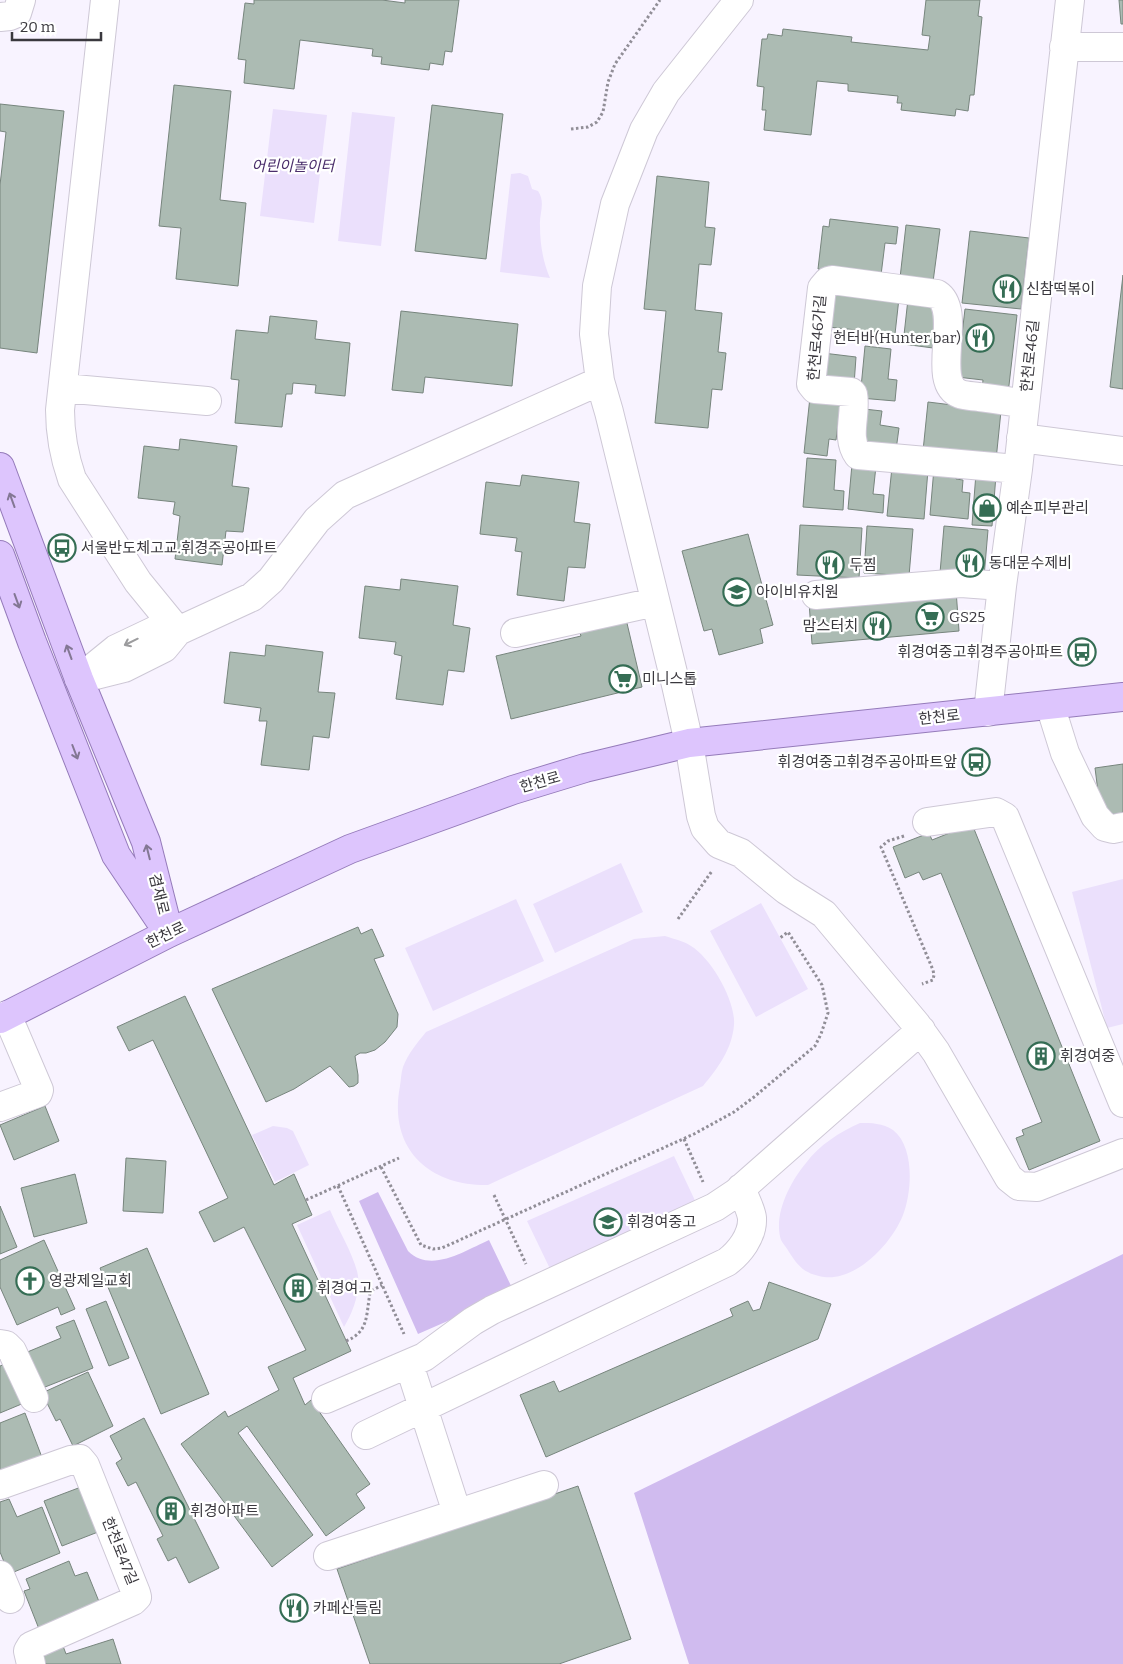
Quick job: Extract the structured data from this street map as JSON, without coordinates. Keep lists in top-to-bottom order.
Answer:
{
  "streets": {
    "main road": ["한천로", "겸재로"],
    "street": ["한천로46가길", "한천로46길", "한천로47길"]
  },
  "crossings": [
    ["한천로46가길", "한천로46길"],
    ["한천로46길", "한천로"],
    ["한천로", "겸재로"]
  ],
  "parks": ["어린이놀이터"],
  "places": {
    "restaurant": [
      "신참떡볶이",
      "헌터바(Hunter bar)",
      "동대문수제비",
      "두찜",
      "맘스터치",
      "카페산들림"
    ],
    "shop": ["예손피부관리"],
    "bus stop": ["서울반도체고교.휘경주공아파트", "휘경여중고휘경주공아파트", "휘경여중고휘경주공아파트앞"],
    "school or university": ["아이비유치원", "휘경여중고"],
    "supermarket": ["GS25", "미니스톱"],
    "building": ["휘경여중", "휘경여고", "휘경아파트"],
    "church": ["영광제일교회"]
  },
  "scale_bar": "20 m"
}
